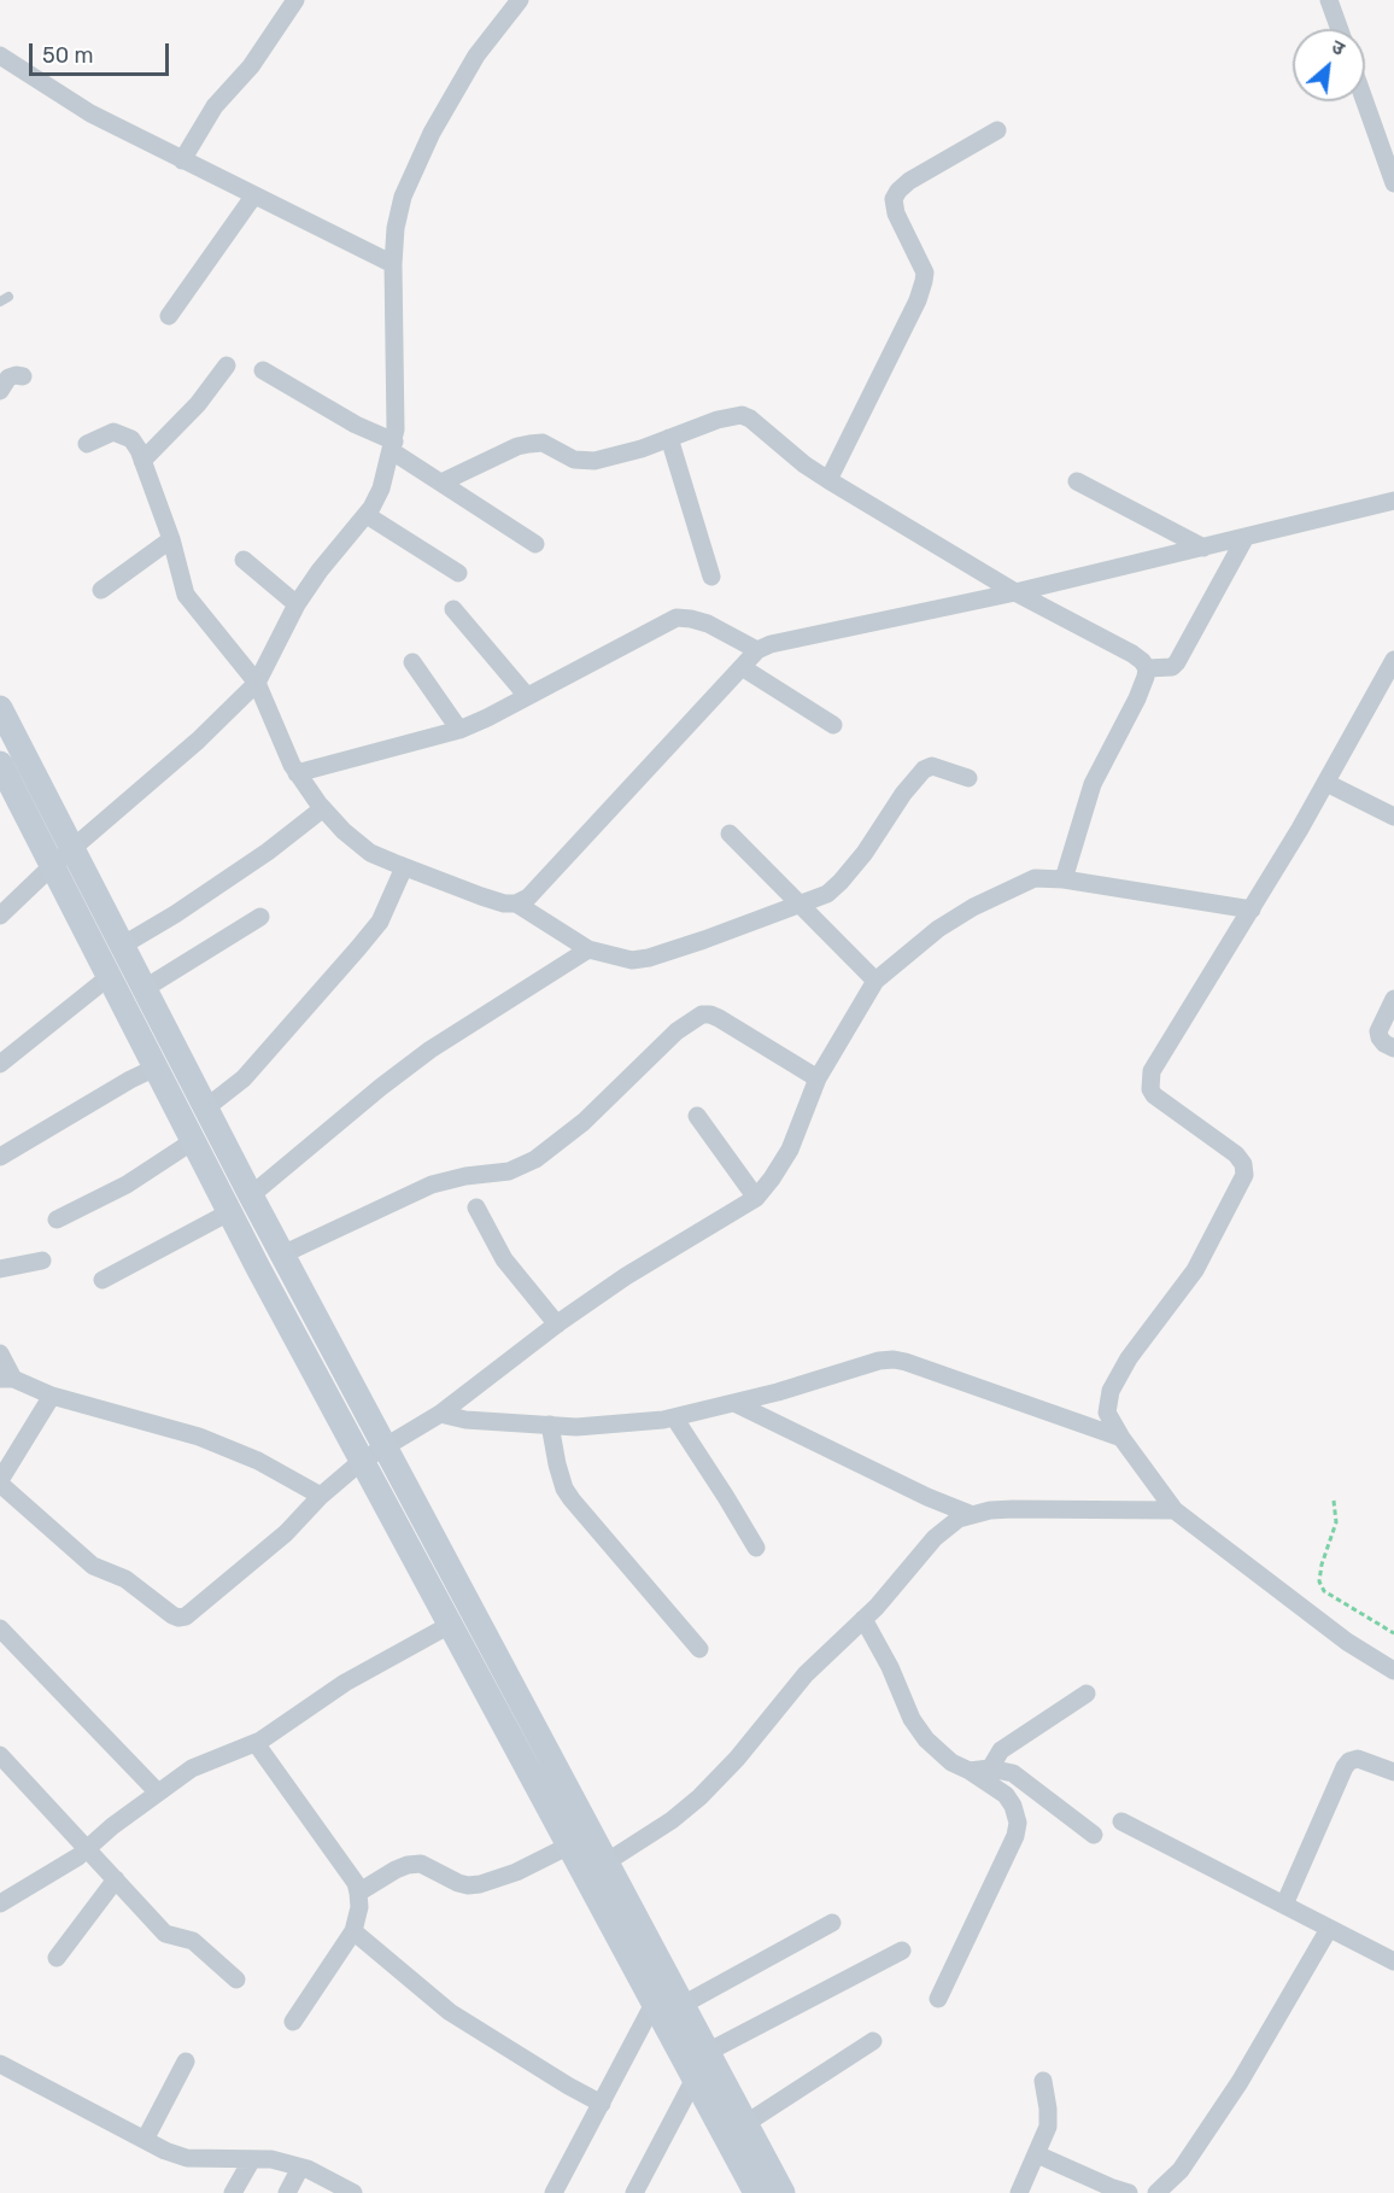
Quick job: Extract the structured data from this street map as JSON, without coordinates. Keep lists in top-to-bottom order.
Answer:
{
  "scale_bar": "50 m",
  "north": "top right"
}
